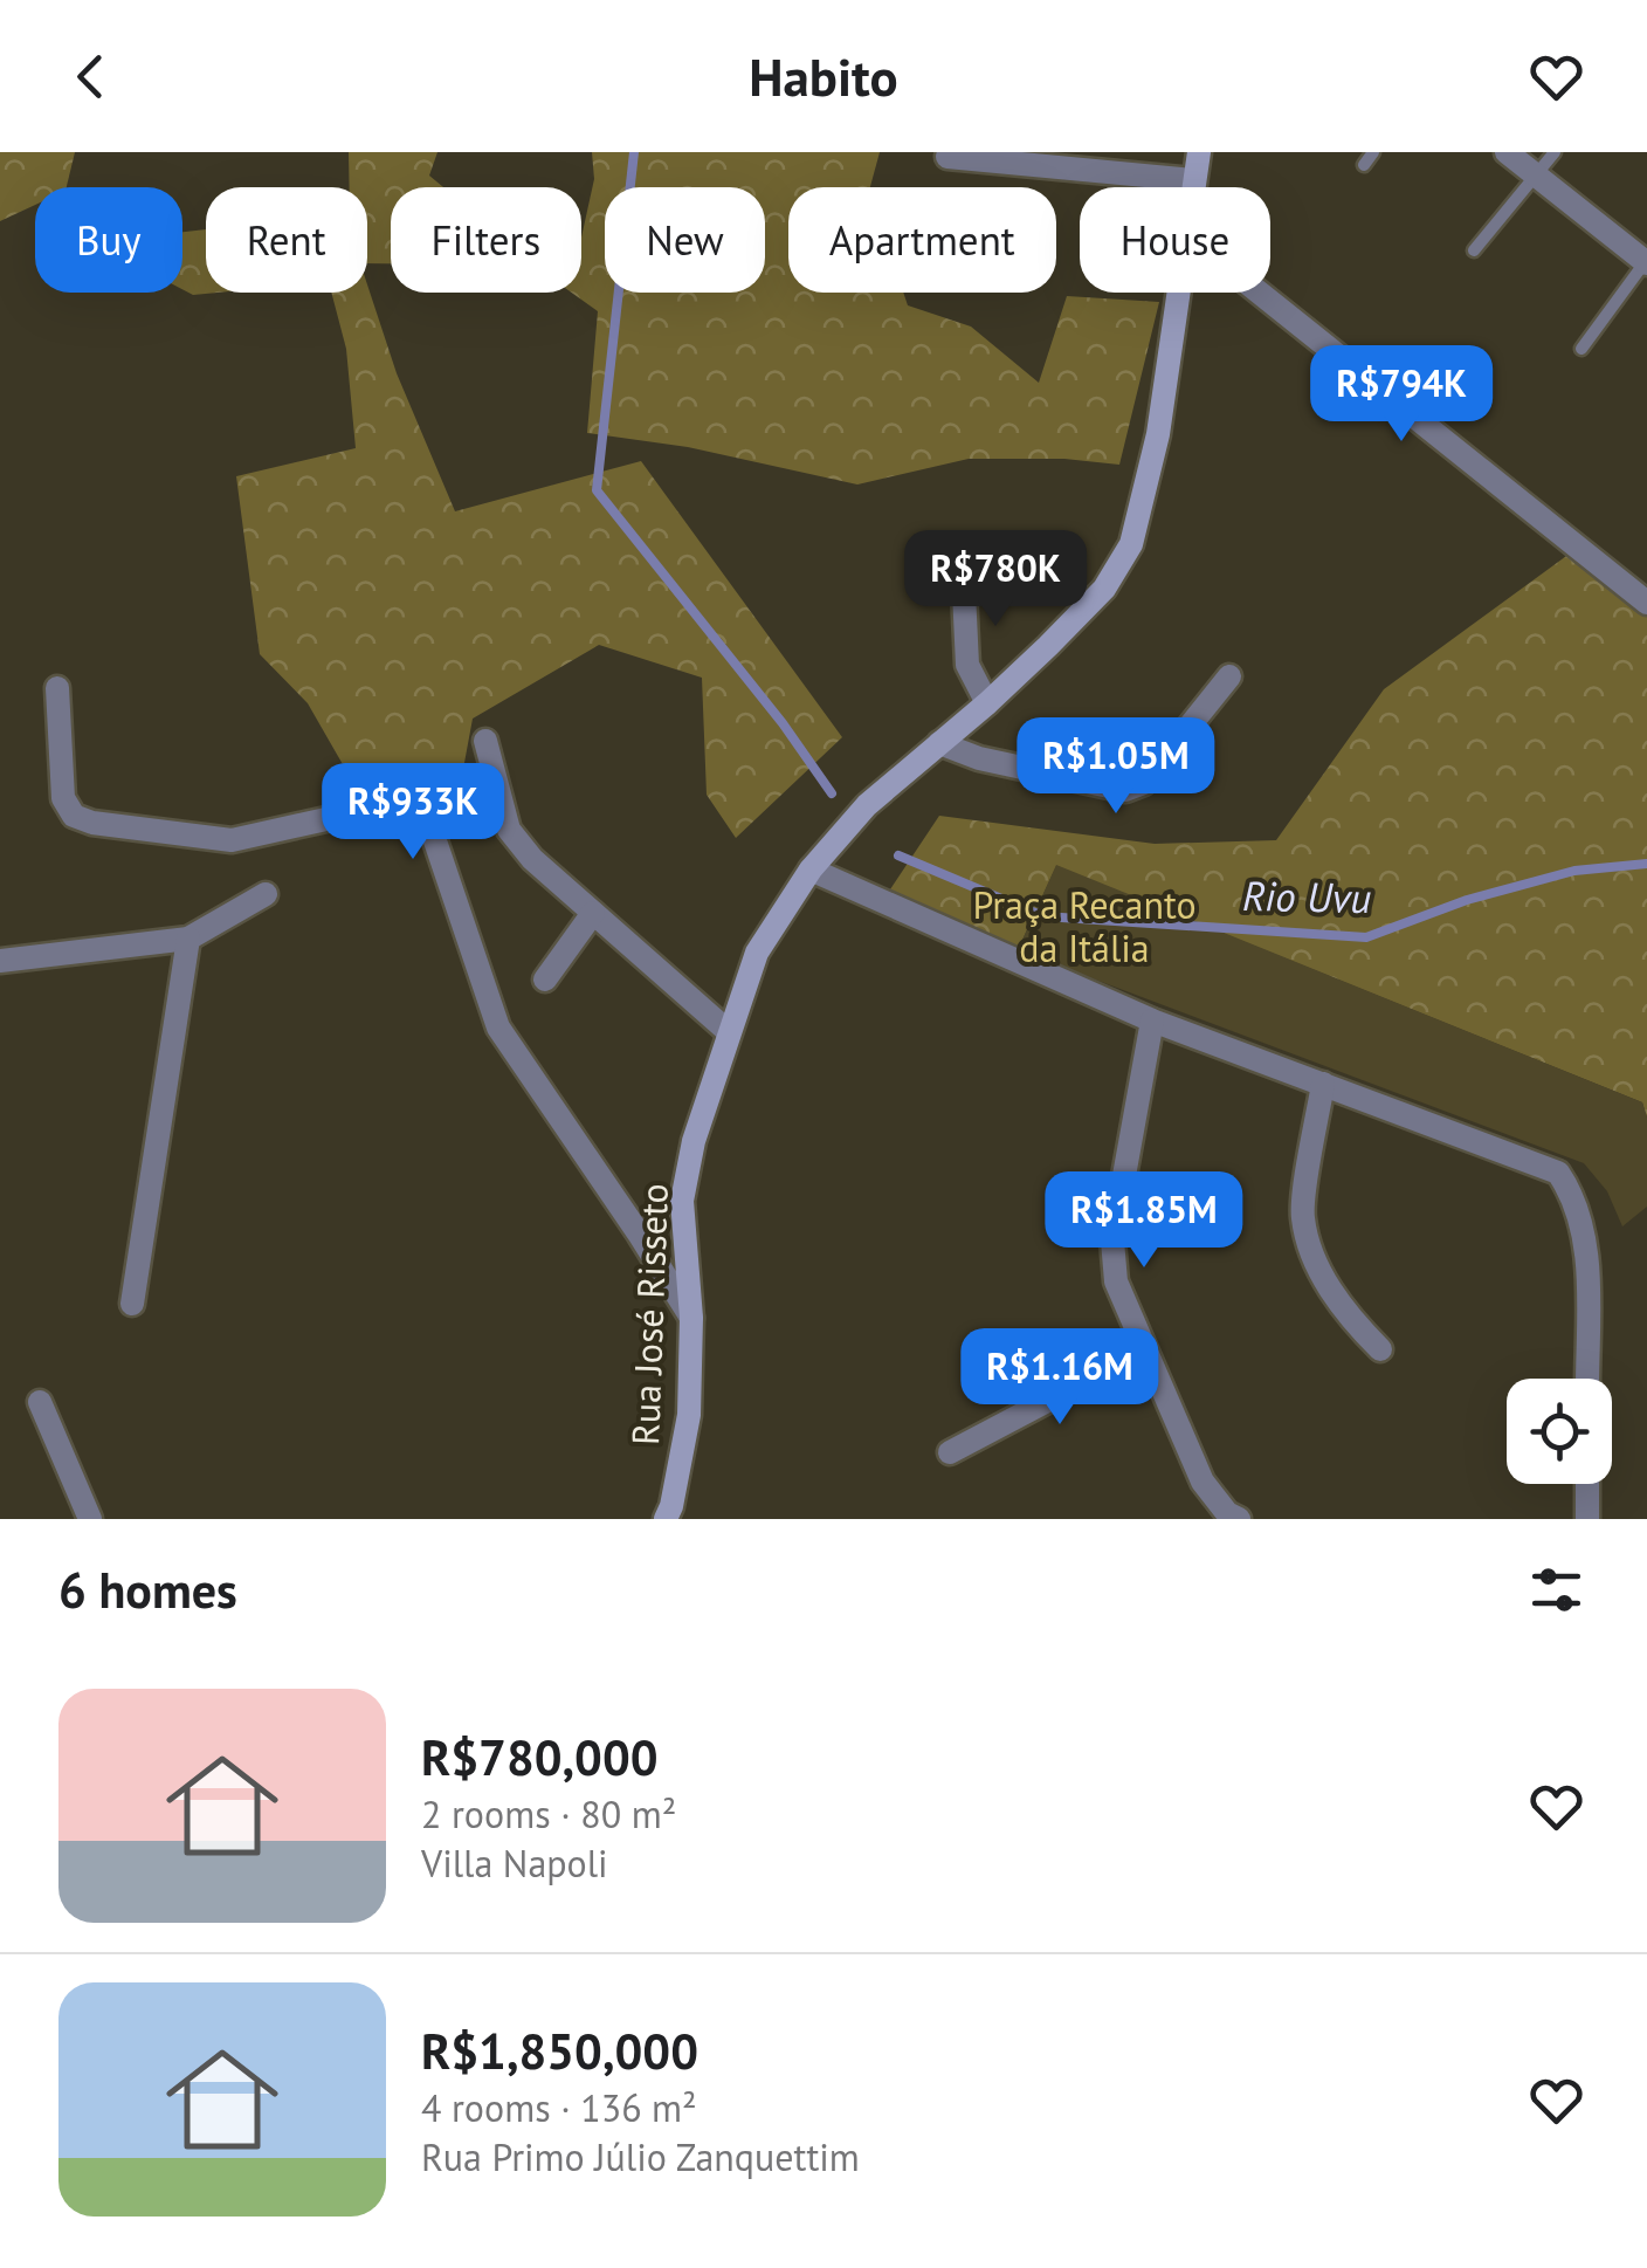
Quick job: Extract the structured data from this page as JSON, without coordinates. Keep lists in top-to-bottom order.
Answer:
{
  "streets": {
    "main road": ["Rua José Risseto"]
  },
  "water": ["Rio Uvu"],
  "parks": ["Praça Recanto da Itália"],
  "page": {
    "header": "Habito",
    "chip": [
      "Buy",
      "Rent",
      "Filters",
      "New",
      "Apartment",
      "House"
    ],
    "price": [
      "R$794K",
      "R$780K",
      "R$1.05M",
      "R$933K",
      "R$1.85M",
      "R$1.16M"
    ],
    "heading": "6 homes",
    "list": [
      {
        "name": "R$780,000",
        "note": "2 rooms · 80 m² · Villa Napoli"
      },
      {
        "name": "R$1,850,000",
        "note": "4 rooms · 136 m² · Rua Primo Júlio Zanquettim"
      }
    ]
  }
}
